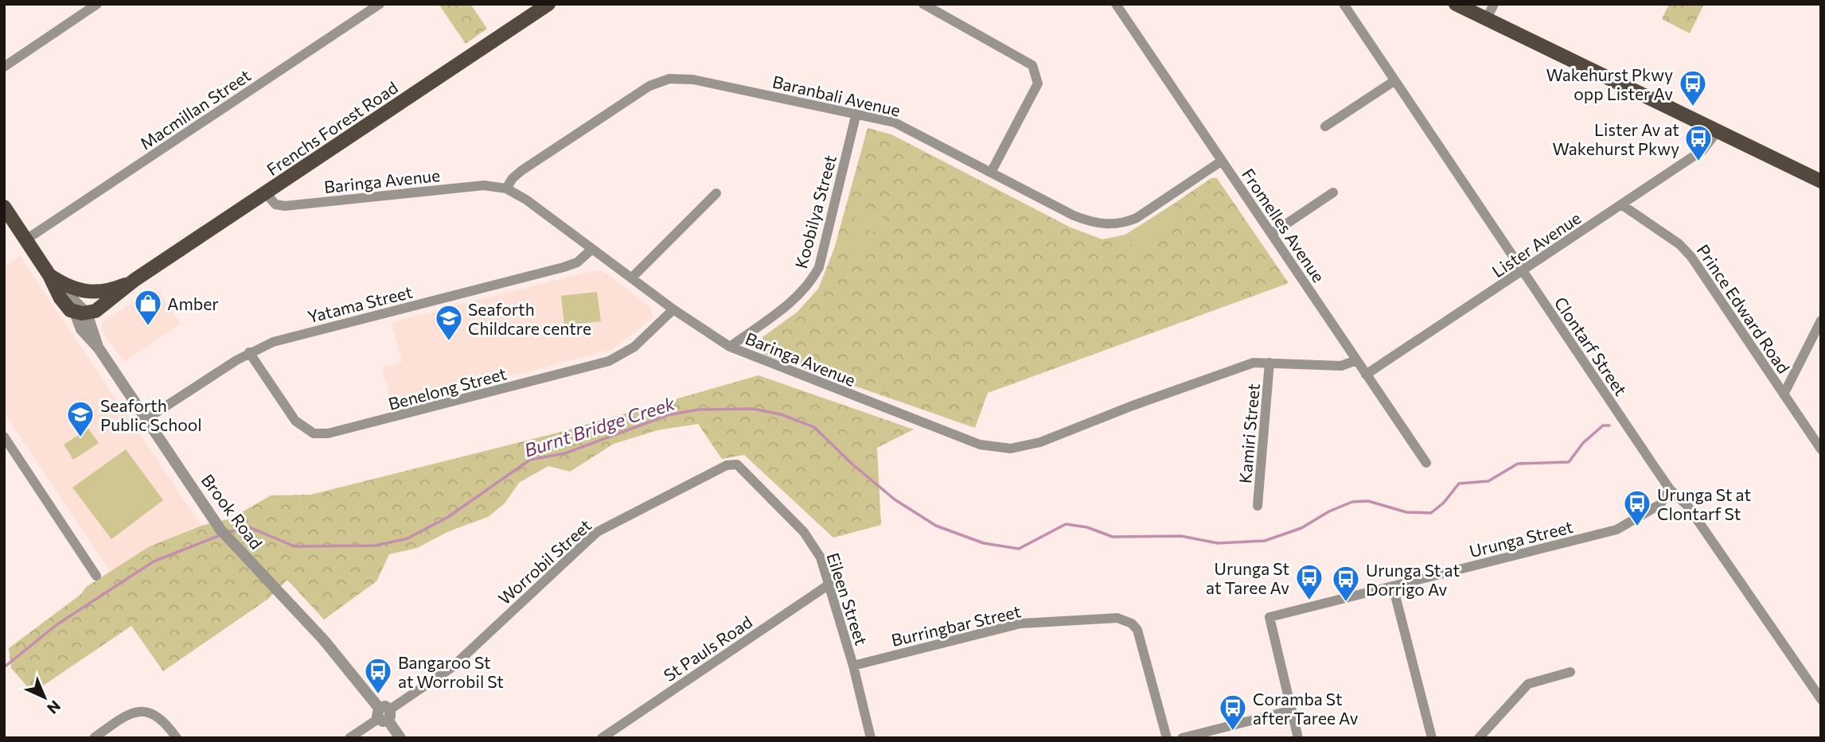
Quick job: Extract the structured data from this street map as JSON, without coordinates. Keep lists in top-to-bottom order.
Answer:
{
  "streets": {
    "main road": ["Frenchs Forest Road"],
    "street": [
      "Baranbali Avenue",
      "Macmillan Street",
      "Baringa Avenue",
      "Koobilya Street",
      "Fromelles Avenue",
      "Lister Avenue",
      "Yatama Street",
      "Prince Edward Road",
      "Clontarf Street",
      "Benelong Street",
      "Kamiri Street",
      "Brook Road",
      "Urunga Street",
      "Worrobil Street",
      "Eileen Street",
      "Burringbar Street",
      "St Pauls Road"
    ]
  },
  "crossings": [
    ["Baranbali Avenue", "Baringa Avenue"],
    ["Baranbali Avenue", "Koobilya Street"],
    ["Baranbali Avenue", "Fromelles Avenue"],
    ["Macmillan Street", "Frenchs Forest Road"],
    ["Frenchs Forest Road", "Baringa Avenue"],
    ["Frenchs Forest Road", "Brook Road"],
    ["Baringa Avenue", "Koobilya Street"],
    ["Baringa Avenue", "Fromelles Avenue"],
    ["Baringa Avenue", "Yatama Street"],
    ["Baringa Avenue", "Benelong Street"],
    ["Baringa Avenue", "Kamiri Street"],
    ["Fromelles Avenue", "Lister Avenue"],
    ["Lister Avenue", "Prince Edward Road"],
    ["Lister Avenue", "Clontarf Street"],
    ["Yatama Street", "Benelong Street"],
    ["Yatama Street", "Brook Road"],
    ["Clontarf Street", "Urunga Street"],
    ["Brook Road", "Worrobil Street"],
    ["Worrobil Street", "Eileen Street"],
    ["Eileen Street", "Burringbar Street"],
    ["Eileen Street", "St Pauls Road"]
  ],
  "water": ["Burnt Bridge Creek"],
  "places": {
    "bus stop": [
      "Wakehurst Pkwy opp Lister Av",
      "Lister Av at Wakehurst Pkwy",
      "Urunga St at Clontarf St",
      "Urunga St at Taree Av",
      "Urunga St at Dorrigo Av",
      "Bangaroo St at Worrobil St",
      "Coramba St after Taree Av"
    ],
    "shop": ["Amber"],
    "school or university": ["Seaforth Childcare centre", "Seaforth Public School"]
  },
  "north": "bottom right"
}
